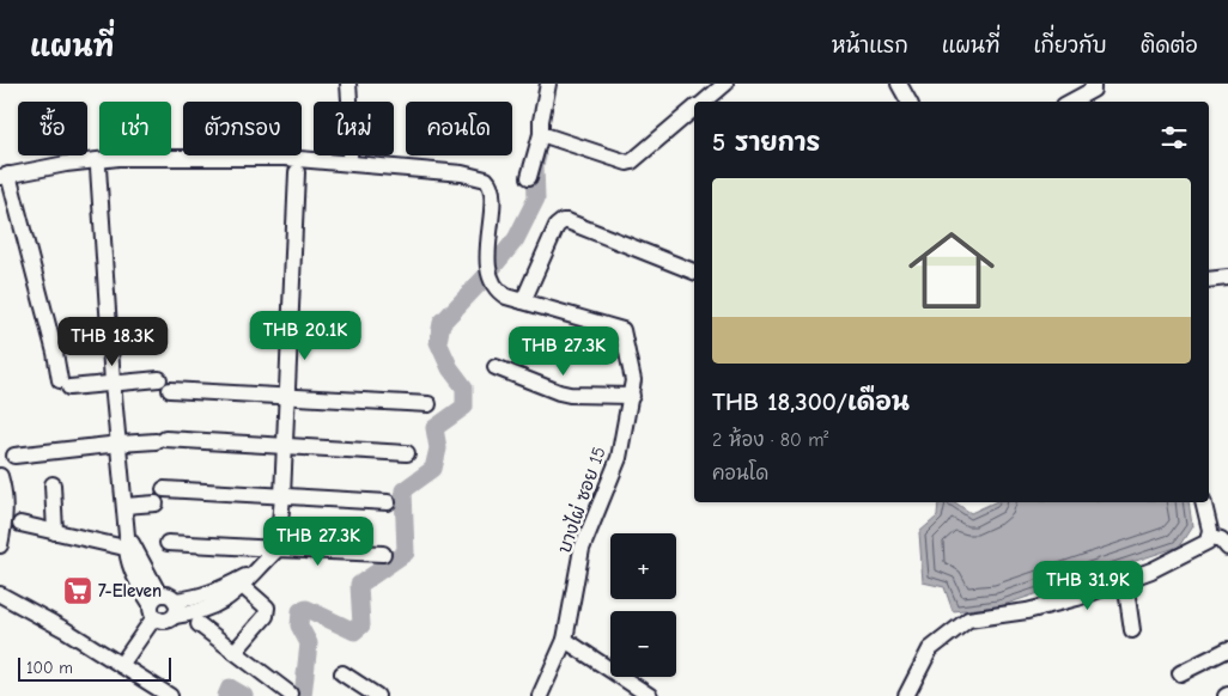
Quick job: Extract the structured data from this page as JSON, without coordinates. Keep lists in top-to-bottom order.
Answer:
{
  "streets": {
    "street": ["บางไผ่ ซอย 15"]
  },
  "places": {
    "supermarket": ["7-Eleven"]
  },
  "scale_bar": "100 m",
  "page": {
    "header": "แผนที่",
    "nav": [
      "หน้าแรก",
      "แผนที่",
      "เกี่ยวกับ",
      "ติดต่อ"
    ],
    "chip": [
      "ซื้อ",
      "เช่า",
      "ตัวกรอง",
      "ใหม่",
      "คอนโด"
    ],
    "heading": "5 รายการ",
    "list": [
      {
        "name": "THB 18,300/เดือน",
        "note": "2 ห้อง · 80 m² · คอนโด"
      }
    ],
    "price": [
      "THB 20.1K",
      "THB 18.3K",
      "THB 27.3K",
      "THB 27.3K",
      "THB 31.9K"
    ],
    "map_buttons": ["+", "−"],
    "scale": "100 m"
  }
}
